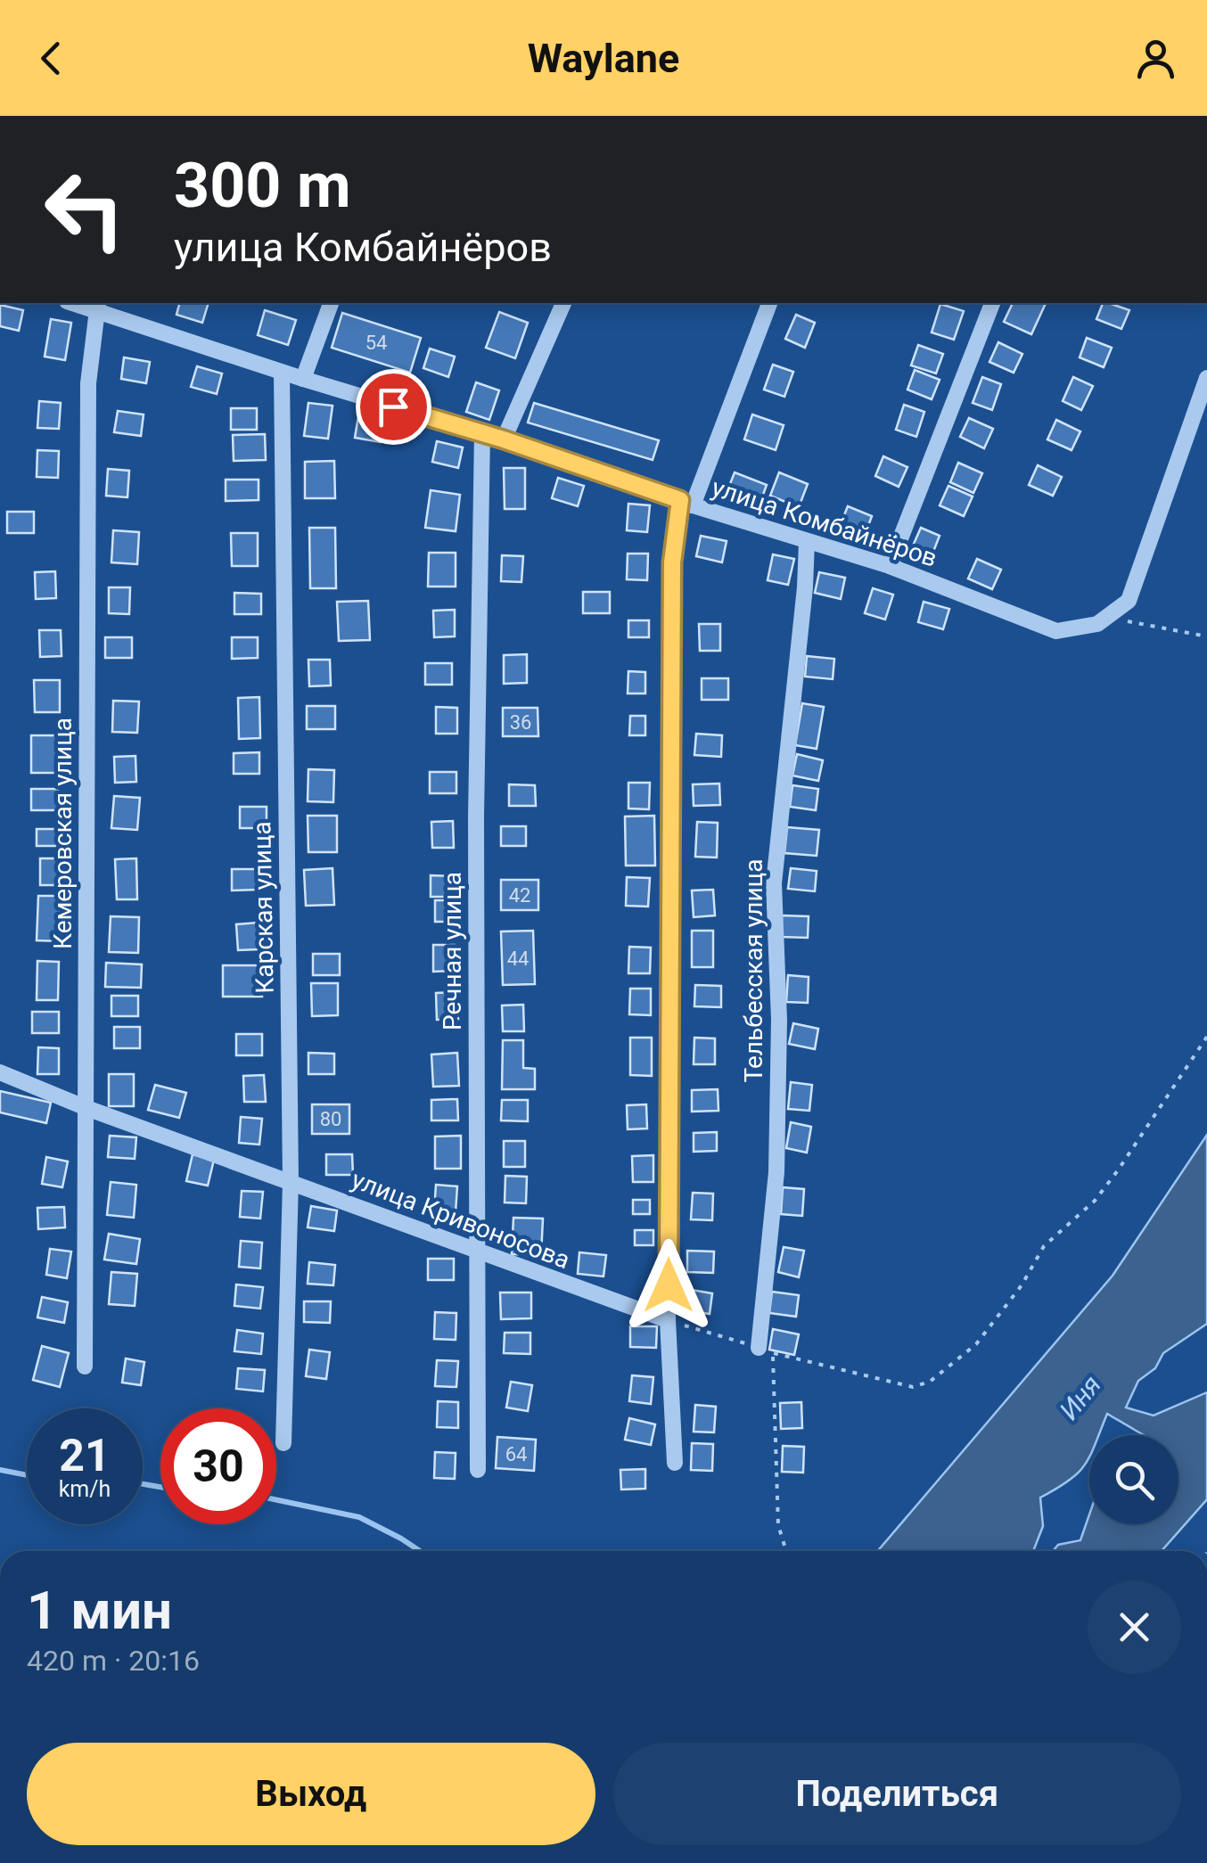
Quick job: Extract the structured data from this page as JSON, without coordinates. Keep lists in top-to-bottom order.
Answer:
{
  "streets": {
    "street": [
      "улица Комбайнёров",
      "Кемеровская улица",
      "Карская улица",
      "Речная улица",
      "Тельбесская улица",
      "улица Кривоносова"
    ]
  },
  "crossings": [
    ["улица Комбайнёров", "Кемеровская улица"],
    ["улица Комбайнёров", "Карская улица"],
    ["улица Комбайнёров", "Речная улица"],
    ["улица Комбайнёров", "Тельбесская улица"],
    ["Кемеровская улица", "улица Кривоносова"],
    ["Карская улица", "улица Кривоносова"],
    ["Речная улица", "улица Кривоносова"]
  ],
  "water": ["Иня"],
  "house_numbers": [
    "54",
    "36",
    "42",
    "44",
    "80",
    "64"
  ],
  "page": {
    "header": "Waylane",
    "turn": ["300 m", "улица Комбайнёров"],
    "speed": "21 km/h",
    "limit": "30",
    "heading": ["1 мин", "420 m · 20:16"],
    "buttons": ["Выход", "Поделиться"]
  }
}
